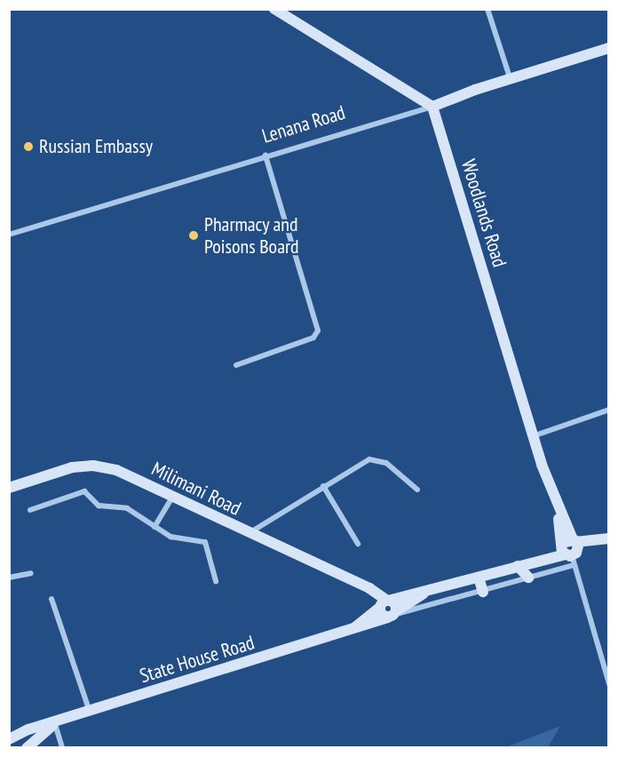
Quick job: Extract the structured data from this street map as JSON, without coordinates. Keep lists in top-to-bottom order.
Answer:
{
  "streets": {
    "street": [
      "Lenana Road",
      "Woodlands Road",
      "Milimani Road",
      "State House Road"
    ]
  },
  "crossings": [
    ["Lenana Road", "Woodlands Road"],
    ["Woodlands Road", "State House Road"],
    ["Milimani Road", "State House Road"]
  ],
  "places": ["Russian Embassy", "Pharmacy and Poisons Board"]
}
